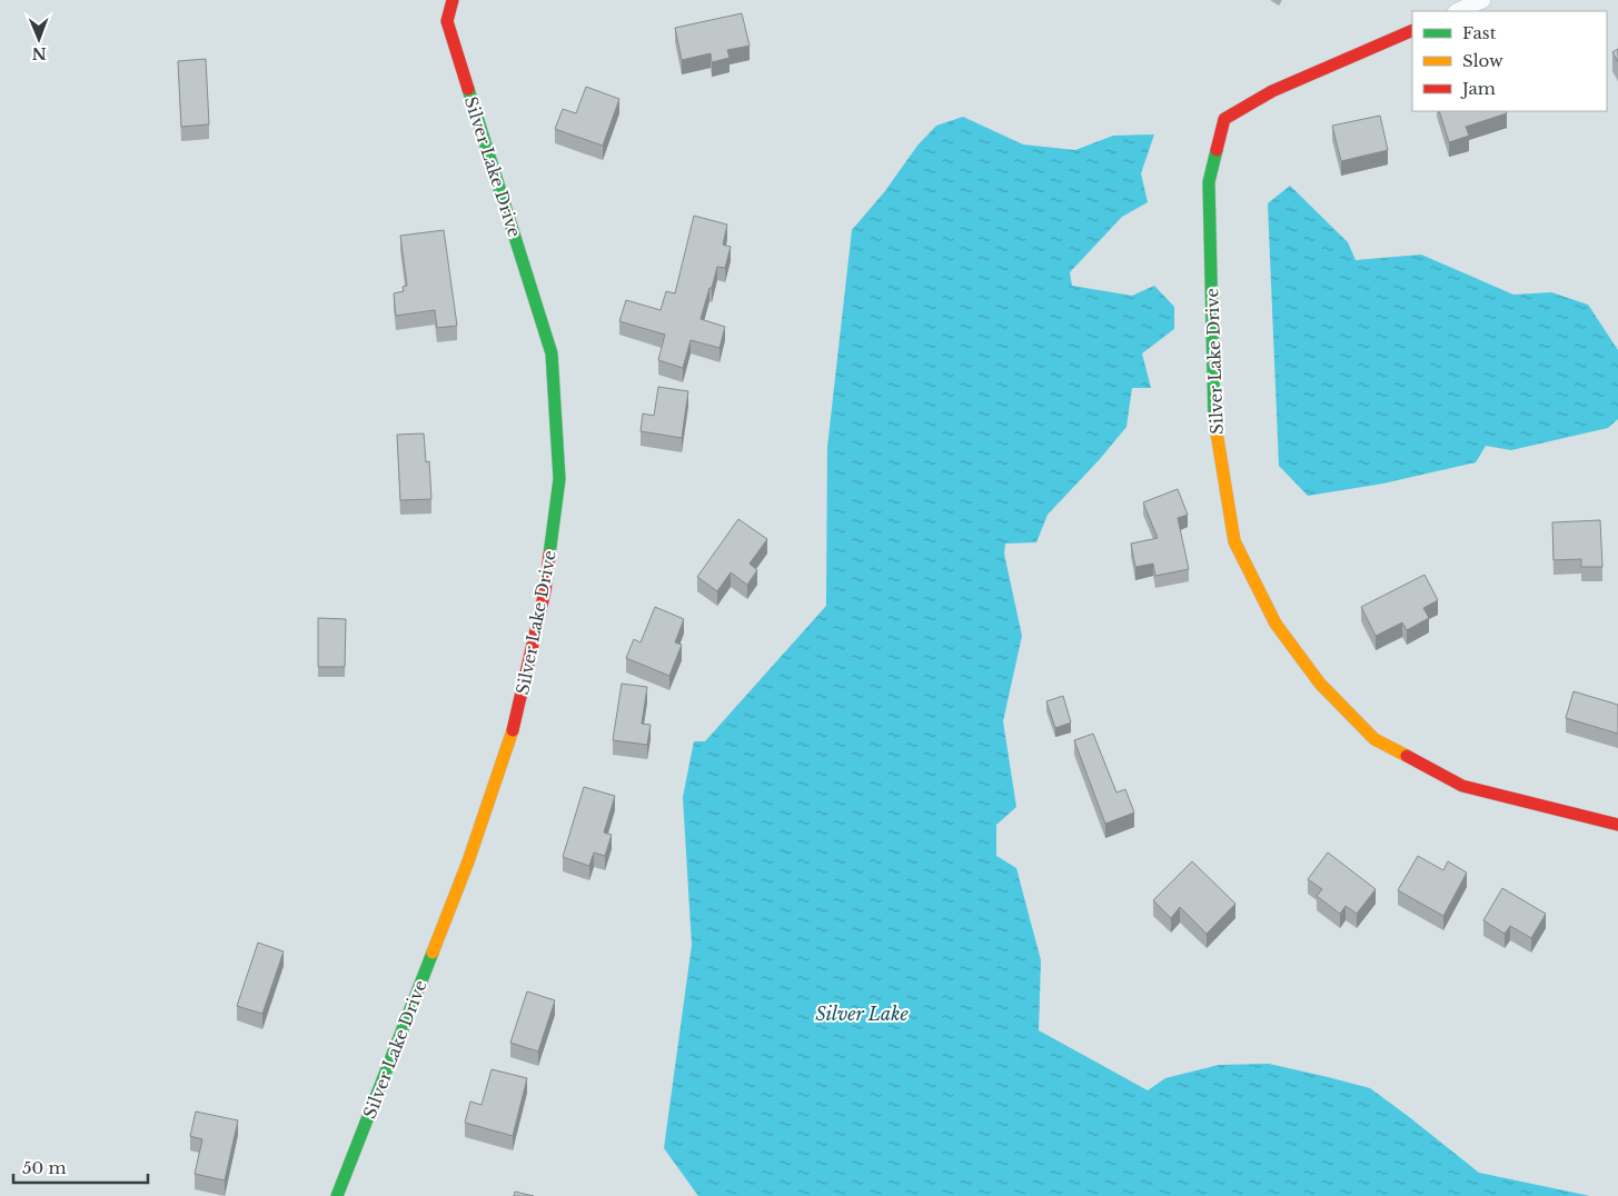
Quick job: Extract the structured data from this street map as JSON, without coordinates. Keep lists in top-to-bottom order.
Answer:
{
  "streets": {
    "street": ["Silver Lake Drive"]
  },
  "water": ["Silver Lake"],
  "legend": ["Fast", "Slow", "Jam"],
  "scale_bar": "50 m",
  "north": "bottom"
}
